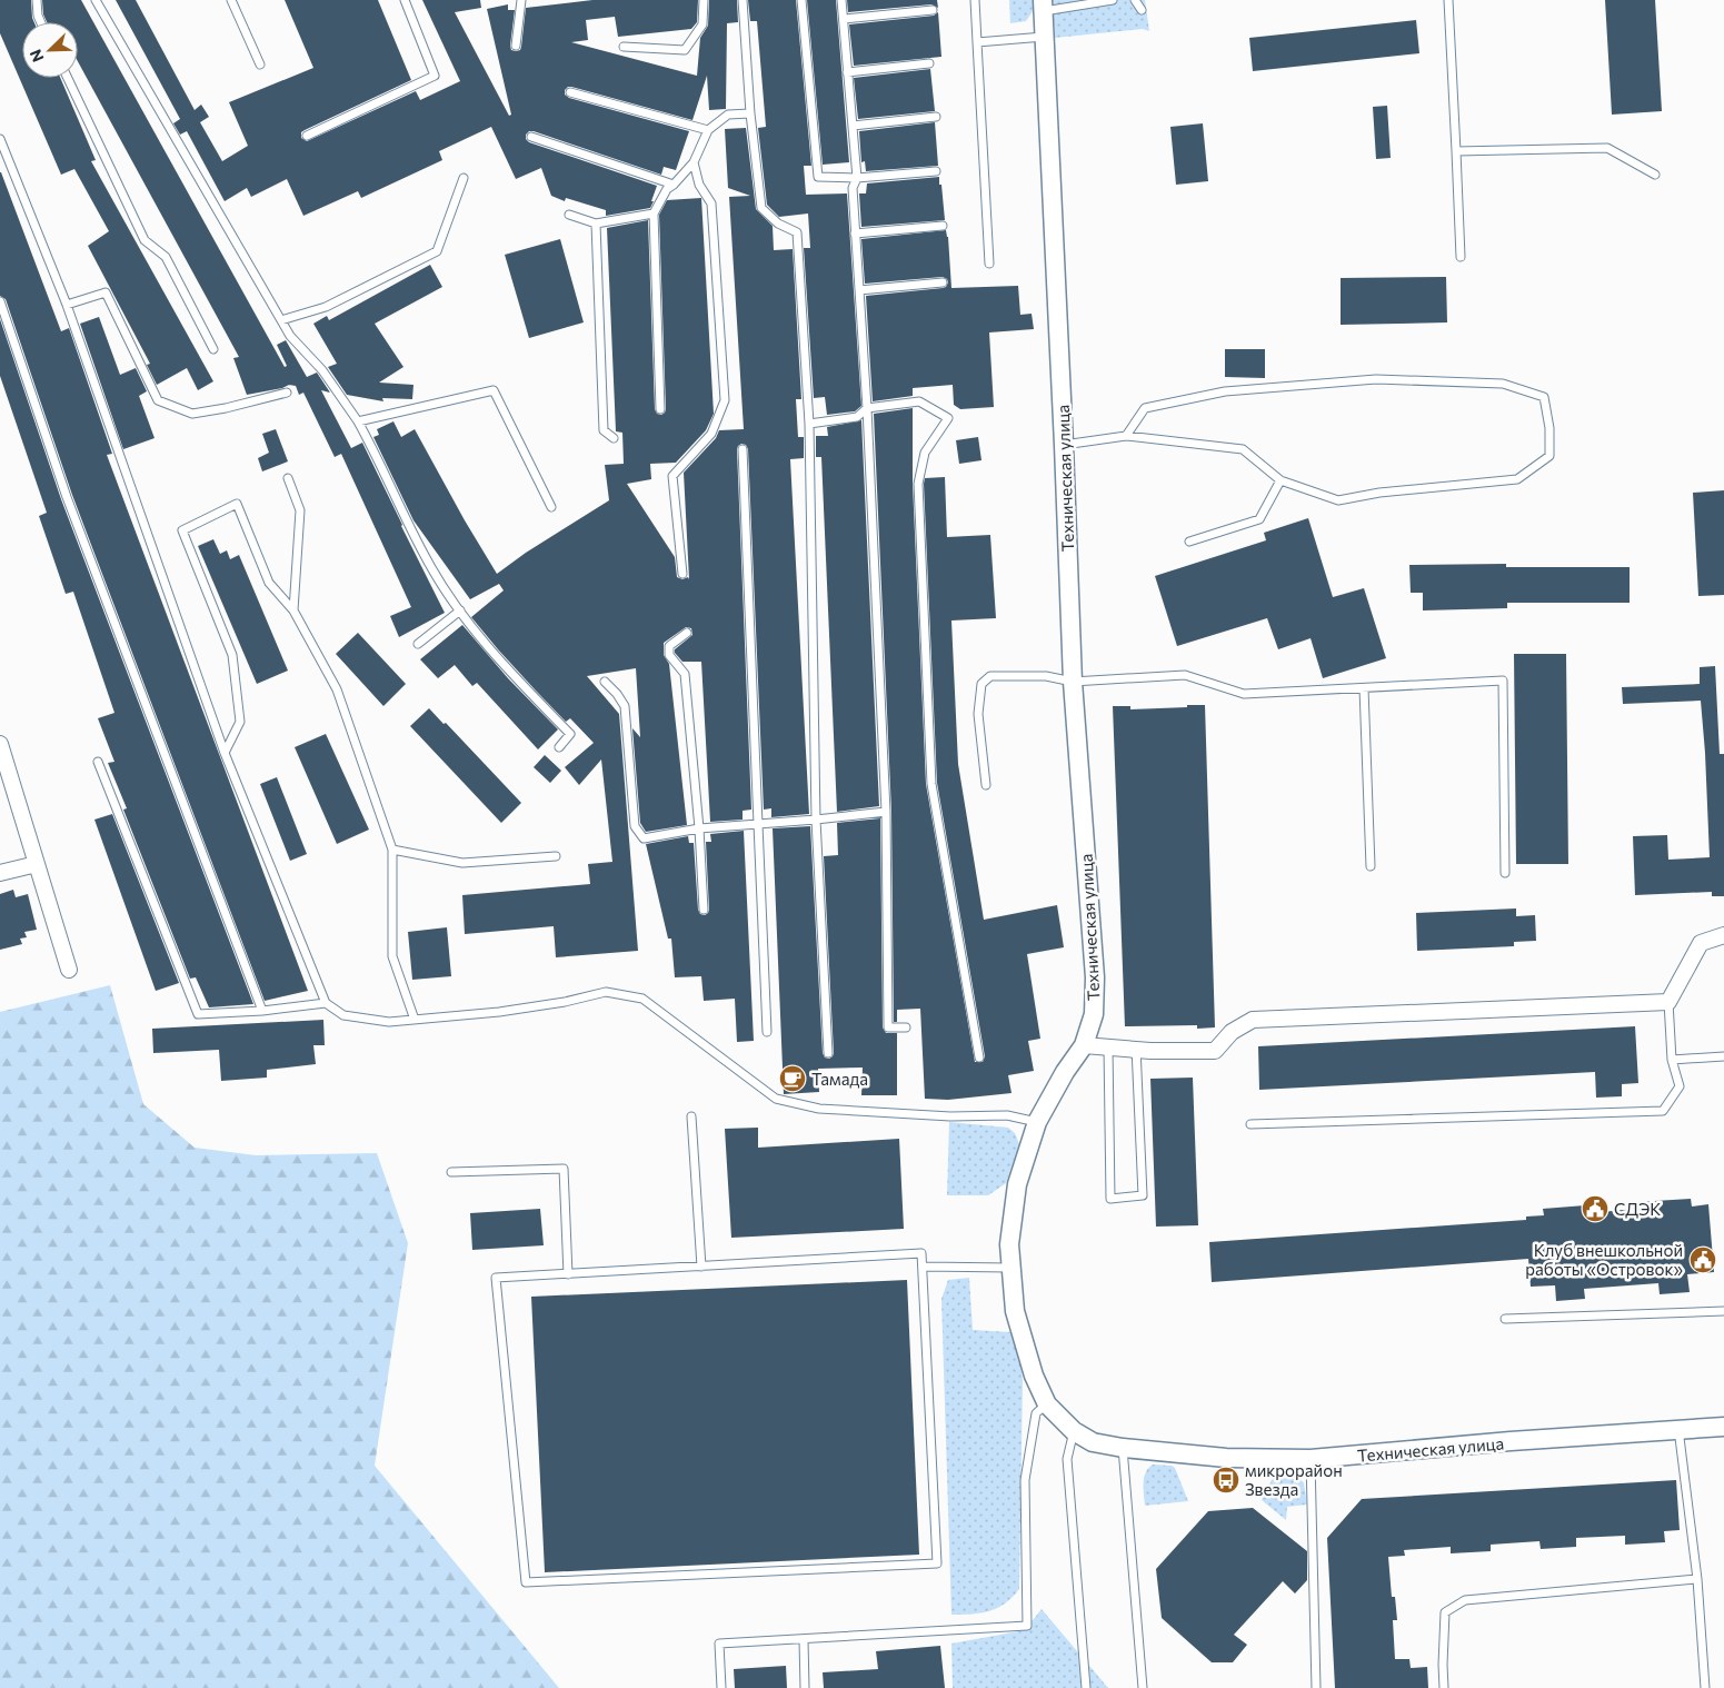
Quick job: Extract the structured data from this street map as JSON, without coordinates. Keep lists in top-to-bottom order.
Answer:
{
  "streets": {
    "street": ["Техническая улица"]
  },
  "places": {
    "cafe": ["Тамада"],
    "public building": ["СДЭК", "Клуб внешкольной работы «Островок»"],
    "bus stop": ["микрорайон Звезда"]
  },
  "north": "bottom left"
}
